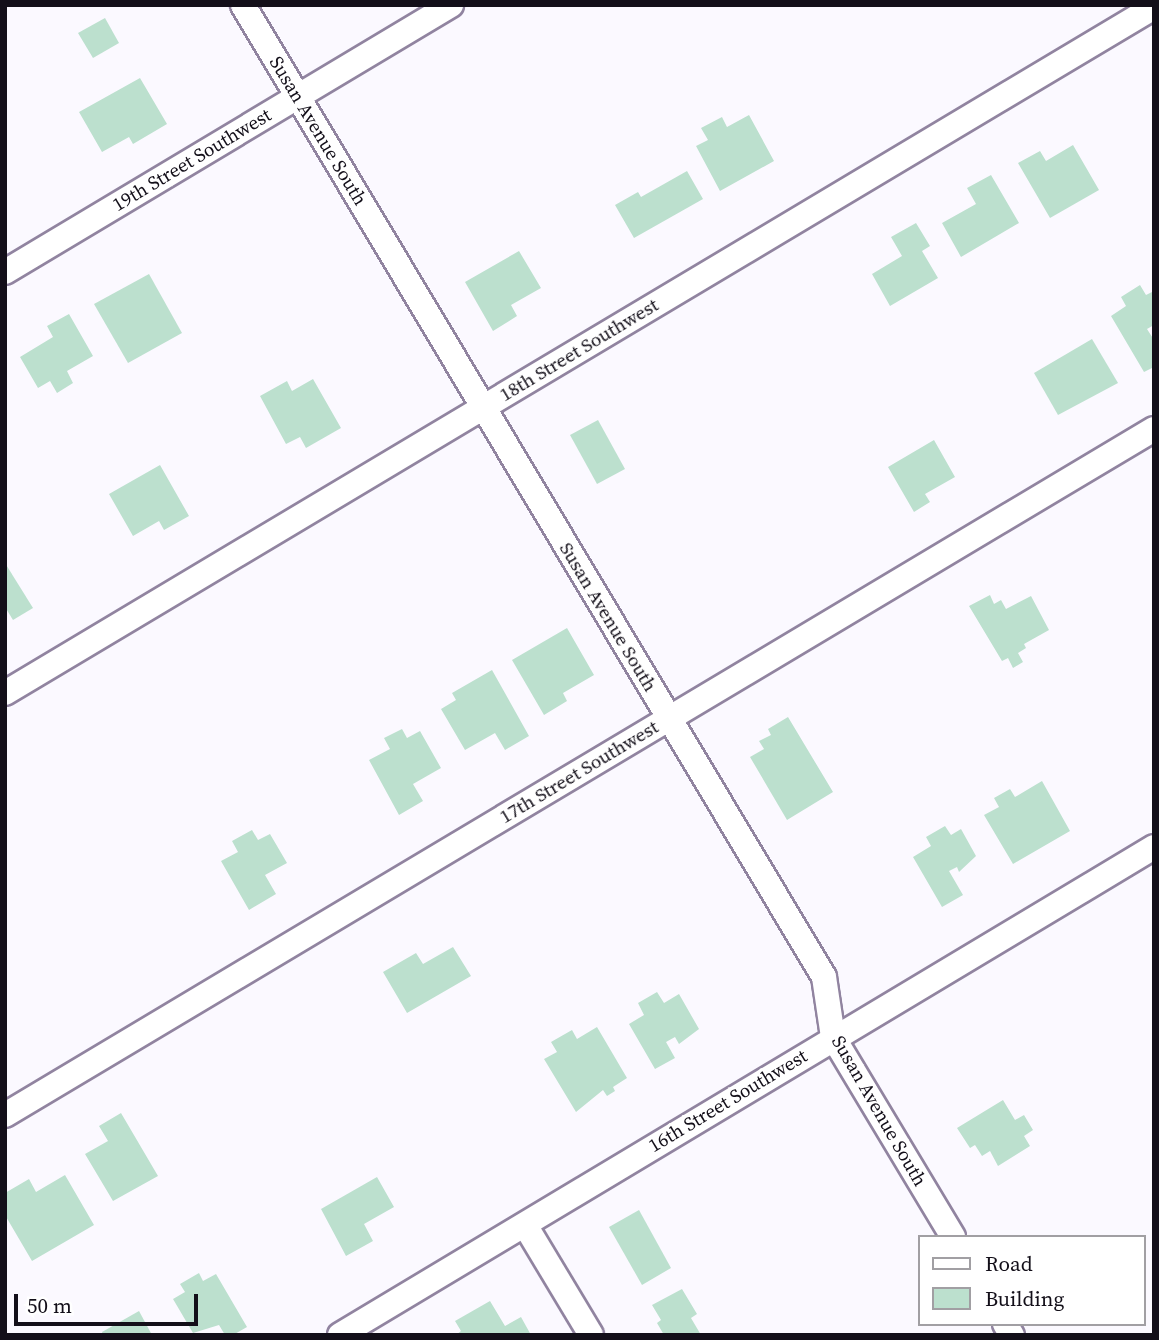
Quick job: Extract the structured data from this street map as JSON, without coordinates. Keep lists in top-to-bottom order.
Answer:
{
  "streets": {
    "street": [
      "Susan Avenue South",
      "19th Street Southwest",
      "18th Street Southwest",
      "17th Street Southwest",
      "16th Street Southwest"
    ]
  },
  "crossings": [
    ["Susan Avenue South", "19th Street Southwest"],
    ["Susan Avenue South", "18th Street Southwest"],
    ["Susan Avenue South", "17th Street Southwest"],
    ["Susan Avenue South", "16th Street Southwest"]
  ],
  "legend": ["Road", "Building"],
  "scale_bar": "50 m"
}
